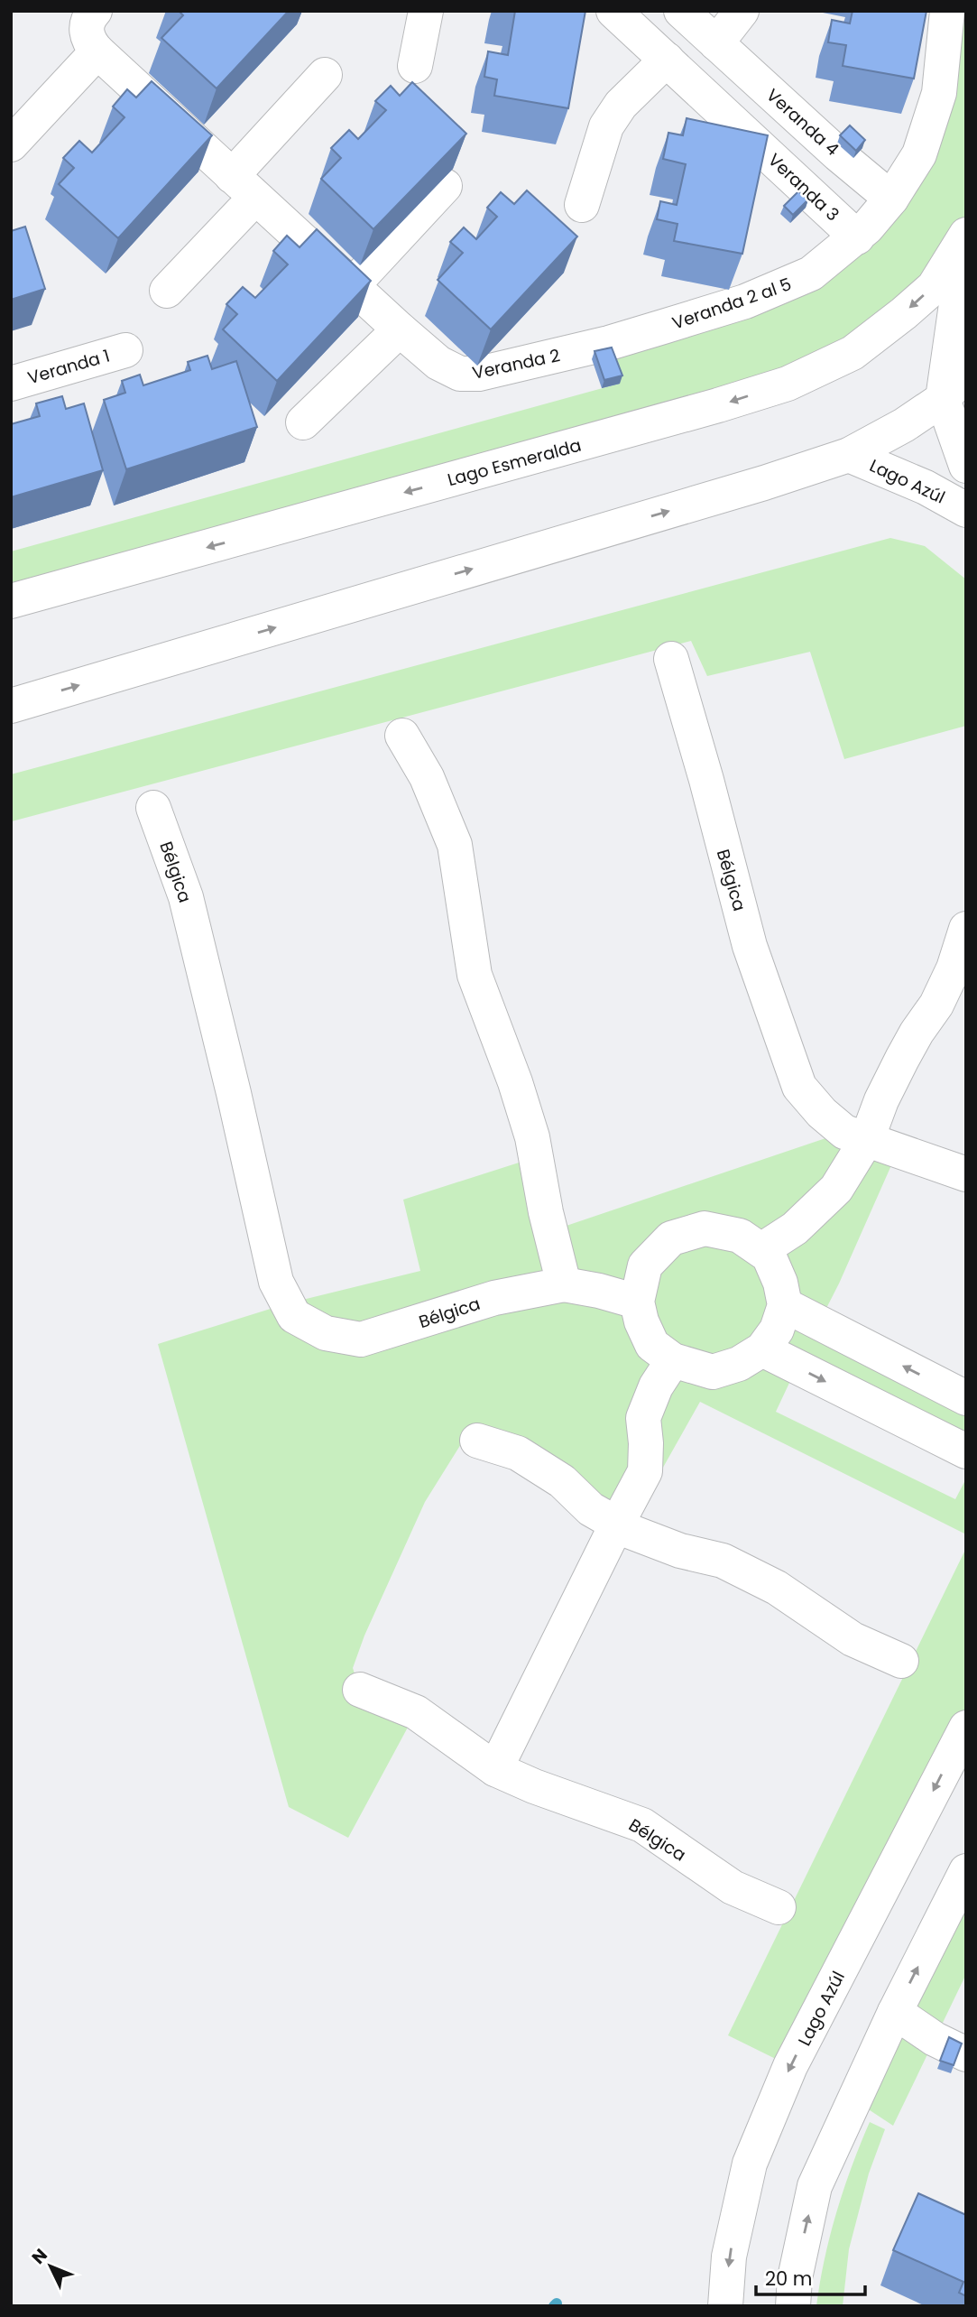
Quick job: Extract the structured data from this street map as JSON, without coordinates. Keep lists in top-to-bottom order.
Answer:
{
  "streets": {
    "street": [
      "Veranda 4",
      "Veranda 3",
      "Veranda 2 al 5",
      "Veranda 2",
      "Veranda 1",
      "Lago Esmeralda",
      "Lago Azúl",
      "Bélgica"
    ]
  },
  "crossings": [
    ["Veranda 4", "Veranda 2 al 5"],
    ["Veranda 3", "Veranda 2 al 5"],
    ["Veranda 2 al 5", "Veranda 2"]
  ],
  "scale_bar": "20 m",
  "north": "top left"
}
